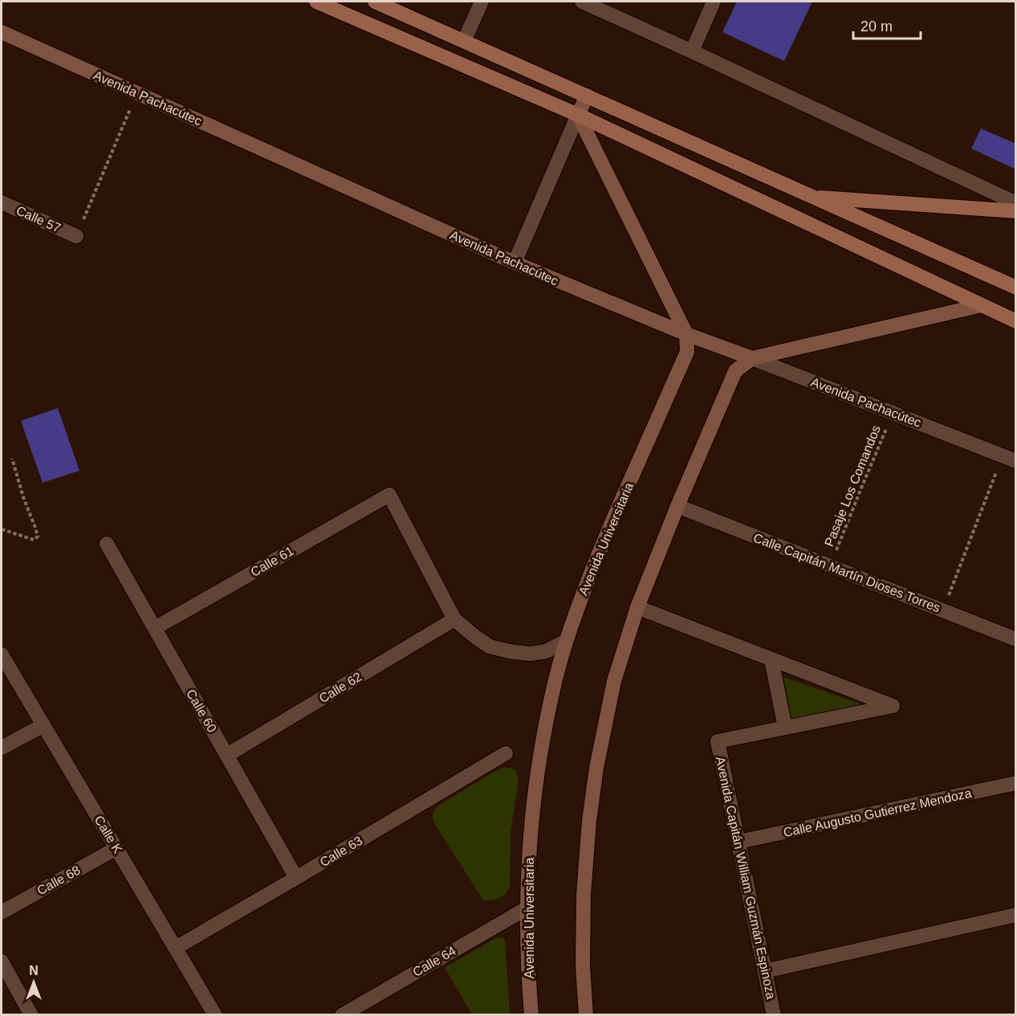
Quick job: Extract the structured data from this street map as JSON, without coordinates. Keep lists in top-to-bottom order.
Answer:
{
  "streets": {
    "street": [
      "Avenida Pachacútec",
      "Calle 57",
      "Avenida Universitaria",
      "Calle 61",
      "Calle Capitán Martín Dioses Torres",
      "Calle 62",
      "Calle 60",
      "Calle Augusto Gutierrez Mendoza",
      "Calle K",
      "Calle 63",
      "Avenida Capitán William Guzmán Espinoza",
      "Calle 68",
      "Calle 64"
    ],
    "path": ["Pasaje Los Comandos"]
  },
  "crossings": [
    ["Avenida Pachacútec", "Pasaje Los Comandos"],
    ["Avenida Pachacútec", "Avenida Universitaria"],
    ["Pasaje Los Comandos", "Calle Capitán Martín Dioses Torres"],
    ["Avenida Universitaria", "Calle 64"],
    ["Calle 61", "Calle 62"],
    ["Calle 61", "Calle 60"],
    ["Calle 62", "Calle 60"],
    ["Calle 60", "Calle 63"],
    ["Calle Augusto Gutierrez Mendoza", "Avenida Capitán William Guzmán Espinoza"],
    ["Calle K", "Calle 63"],
    ["Calle K", "Calle 68"]
  ],
  "scale_bar": "20 m",
  "north": "top"
}
